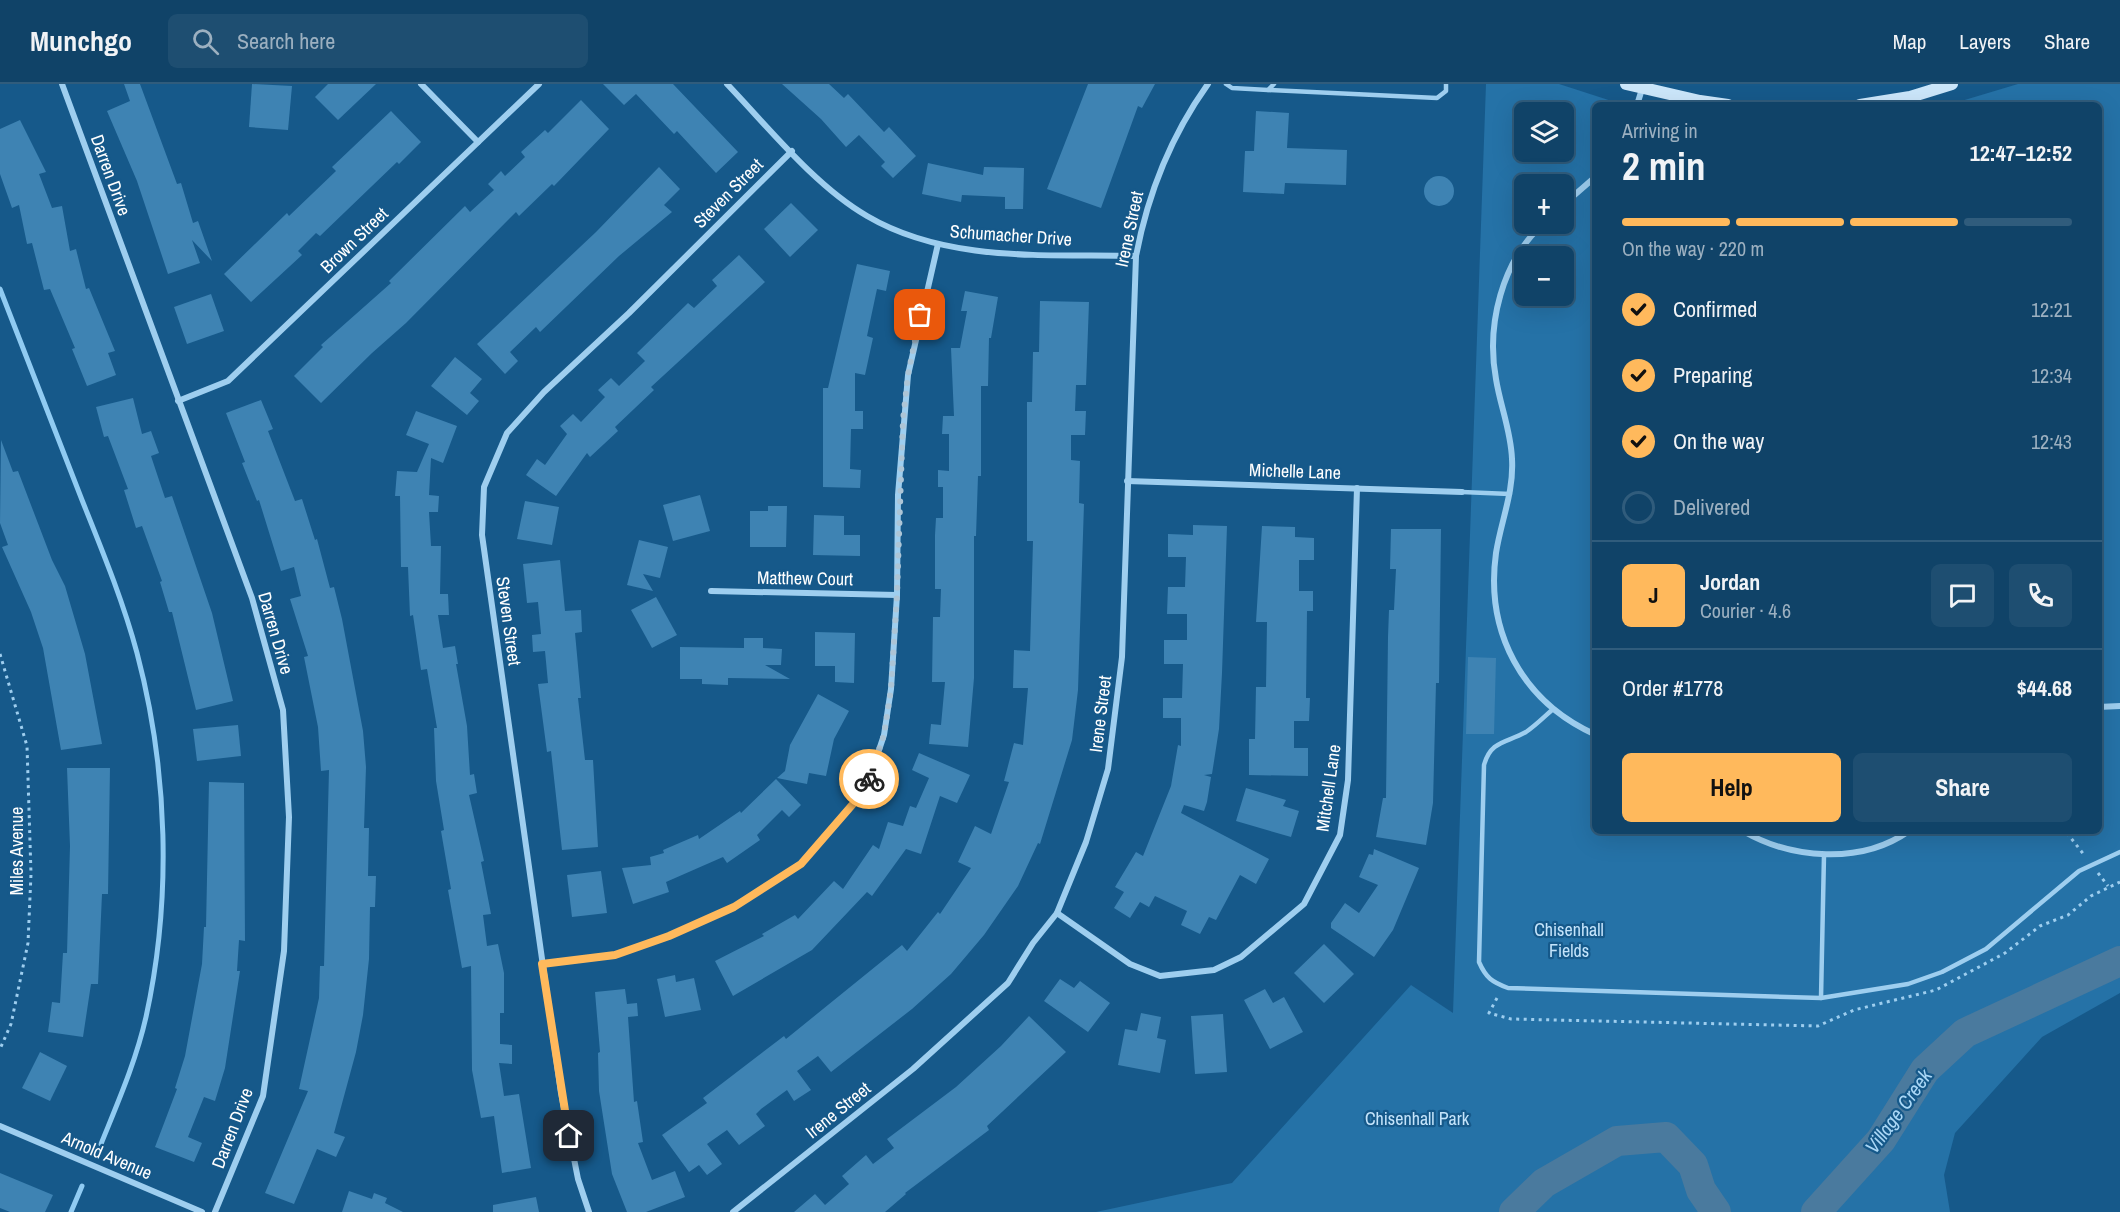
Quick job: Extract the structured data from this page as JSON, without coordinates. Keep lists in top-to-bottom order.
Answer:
{
  "streets": {
    "street": [
      "Darren Drive",
      "Steven Street",
      "Irene Street",
      "Schumacher Drive",
      "Brown Street",
      "Michelle Lane",
      "Matthew Court",
      "Mitchell Lane",
      "Arnold Avenue"
    ],
    "path": ["Miles Avenue"]
  },
  "crossings": [
    ["Darren Drive", "Brown Street"],
    ["Steven Street", "Schumacher Drive"],
    ["Irene Street", "Schumacher Drive"],
    ["Irene Street", "Michelle Lane"],
    ["Irene Street", "Mitchell Lane"],
    ["Michelle Lane", "Mitchell Lane"]
  ],
  "water": ["Village Creek"],
  "parks": ["Chisenhall Fields", "Chisenhall Park"],
  "page": {
    "header": "Munchgo",
    "search": "Search here",
    "nav": ["Map", "Layers", "Share"],
    "map_buttons": ["+", "−"],
    "heading": ["2 min", "Arriving in", "12:47–12:52"],
    "panel": [
      "Jordan",
      "Courier · 4.6",
      "Order #1778",
      "$44.68"
    ],
    "bar": "On the way · 220 m",
    "list": [
      ["Confirmed", "12:21"],
      ["Preparing", "12:34"],
      ["On the way", "12:43"],
      "Delivered"
    ],
    "round": "J",
    "buttons": ["Help", "Share"]
  }
}
